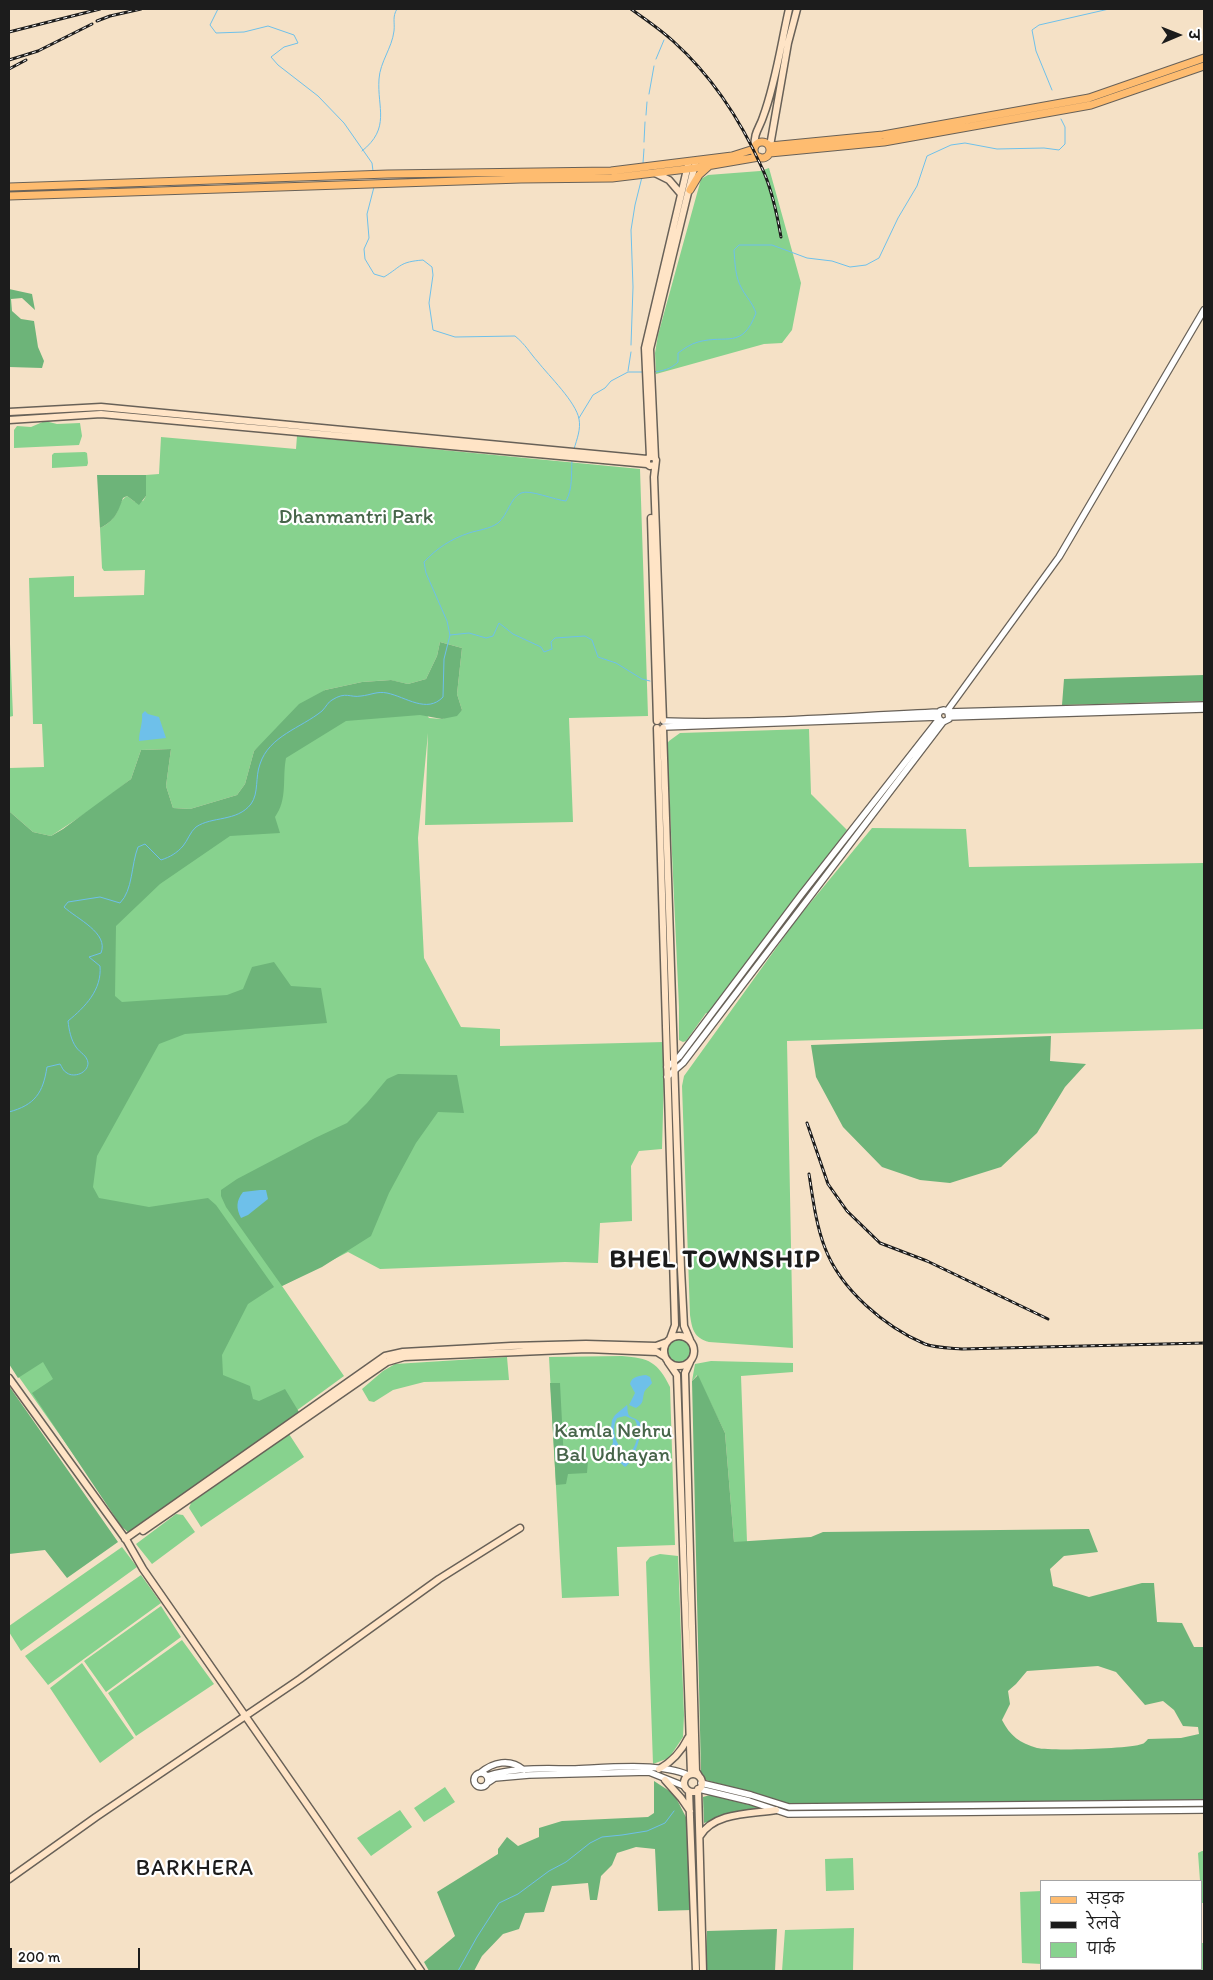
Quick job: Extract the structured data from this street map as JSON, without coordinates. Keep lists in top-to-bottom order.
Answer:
{
  "districts": ["BHEL TOWNSHIP", "BARKHERA"],
  "parks": ["Dhanmantri Park", "Kamla Nehru Bal Udhayan"],
  "legend": ["सड़क", "रेलवे", "पार्क"],
  "scale_bar": "200 m",
  "north": "right"
}
